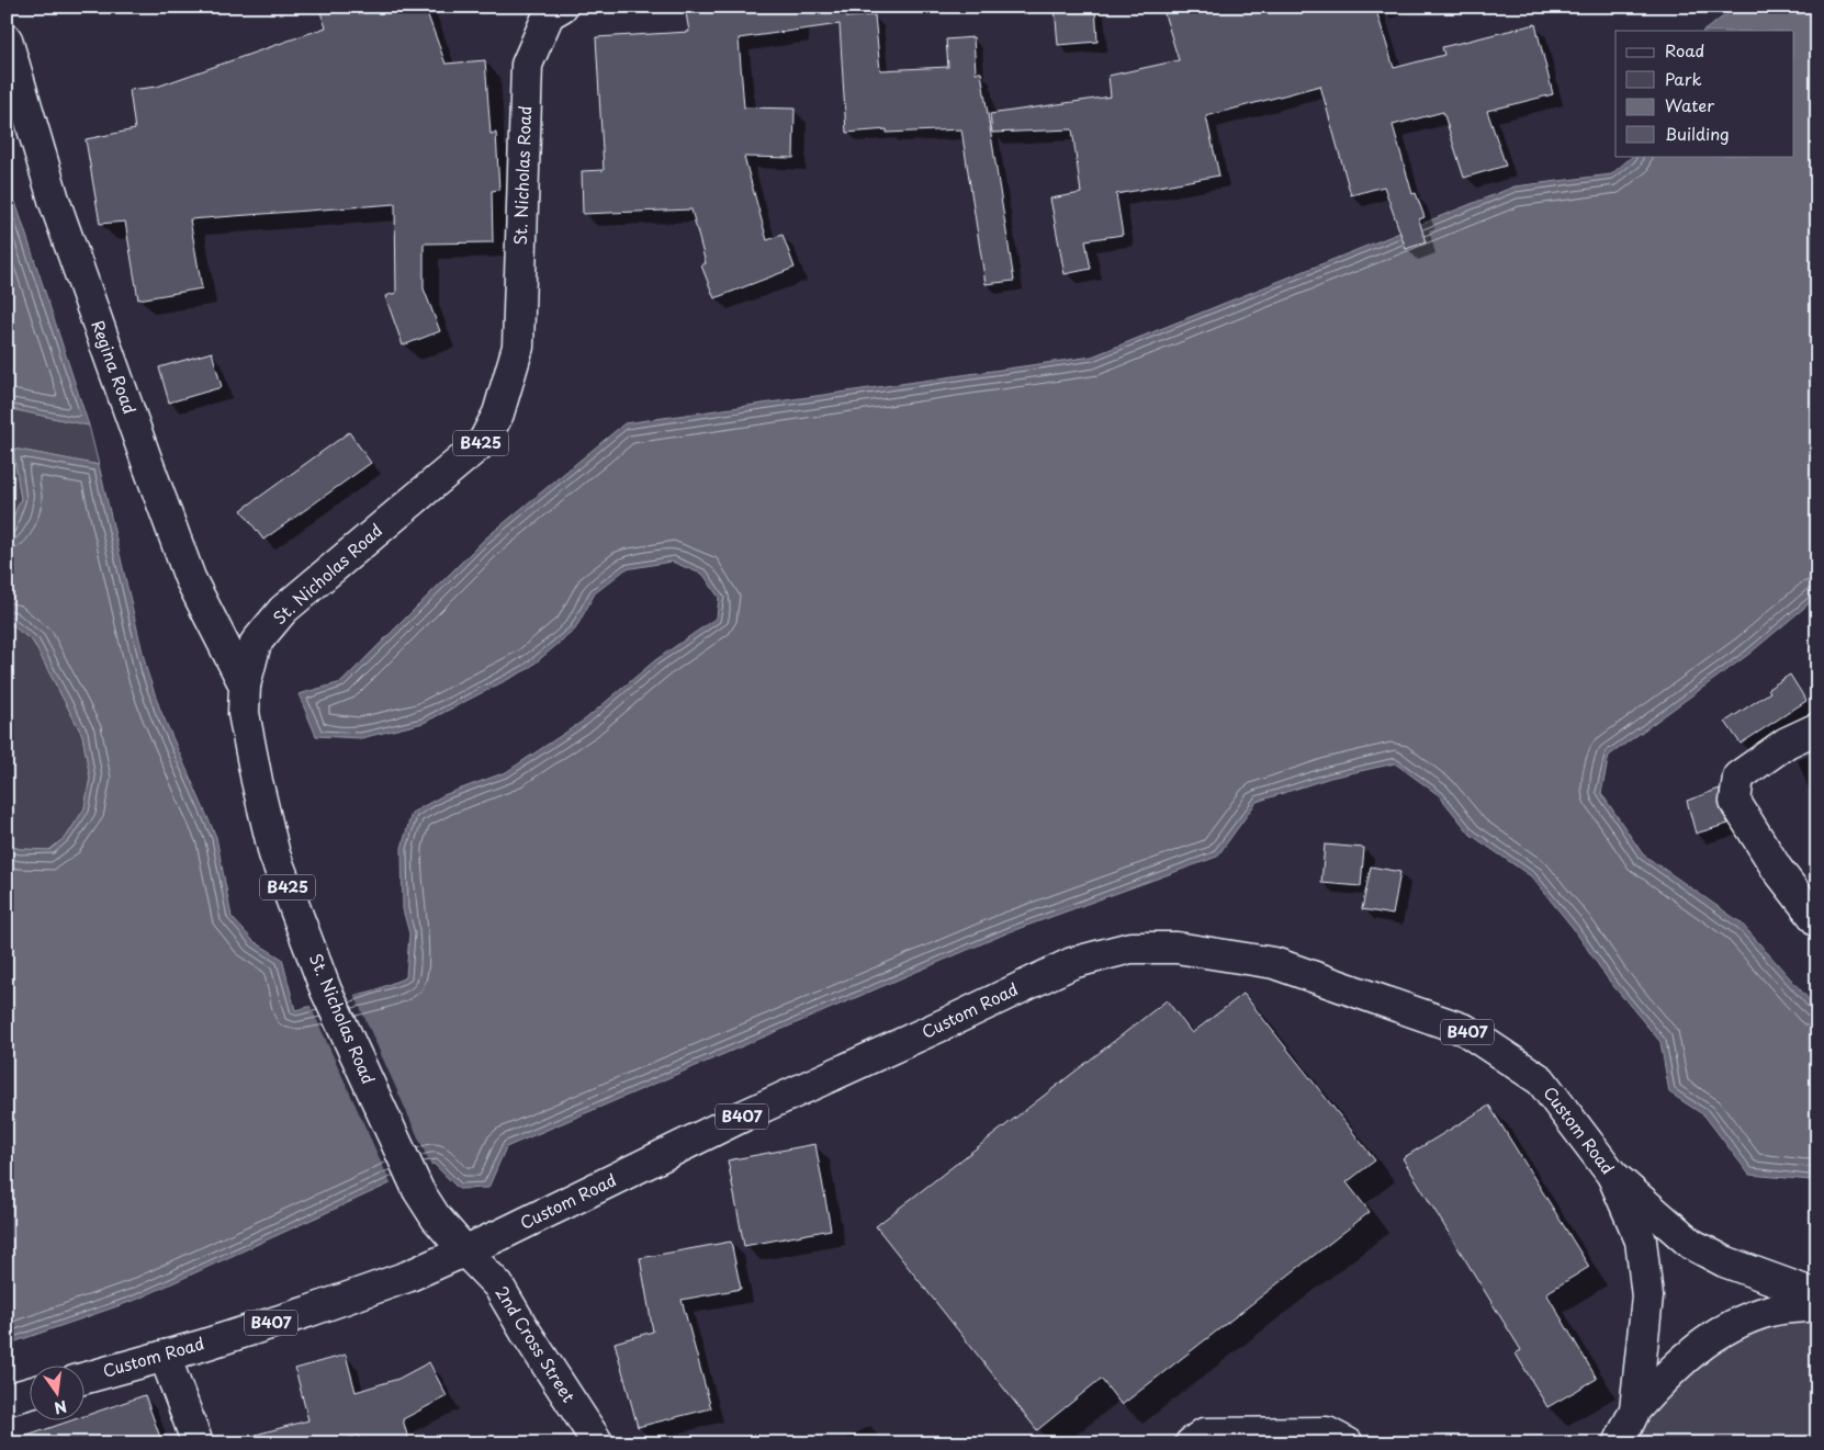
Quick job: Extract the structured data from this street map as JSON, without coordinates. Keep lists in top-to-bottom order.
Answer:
{
  "streets": {
    "main road": [
      "St. Nicholas Road",
      "Regina Road",
      "B425",
      "Custom Road",
      "B407",
      "2nd Cross Street"
    ]
  },
  "crossings": [
    ["St. Nicholas Road", "Regina Road"],
    ["St. Nicholas Road", "Custom Road"],
    ["St. Nicholas Road", "2nd Cross Street"],
    ["Custom Road", "2nd Cross Street"]
  ],
  "legend": [
    "Road",
    "Park",
    "Water",
    "Building"
  ],
  "north": "bottom"
}
